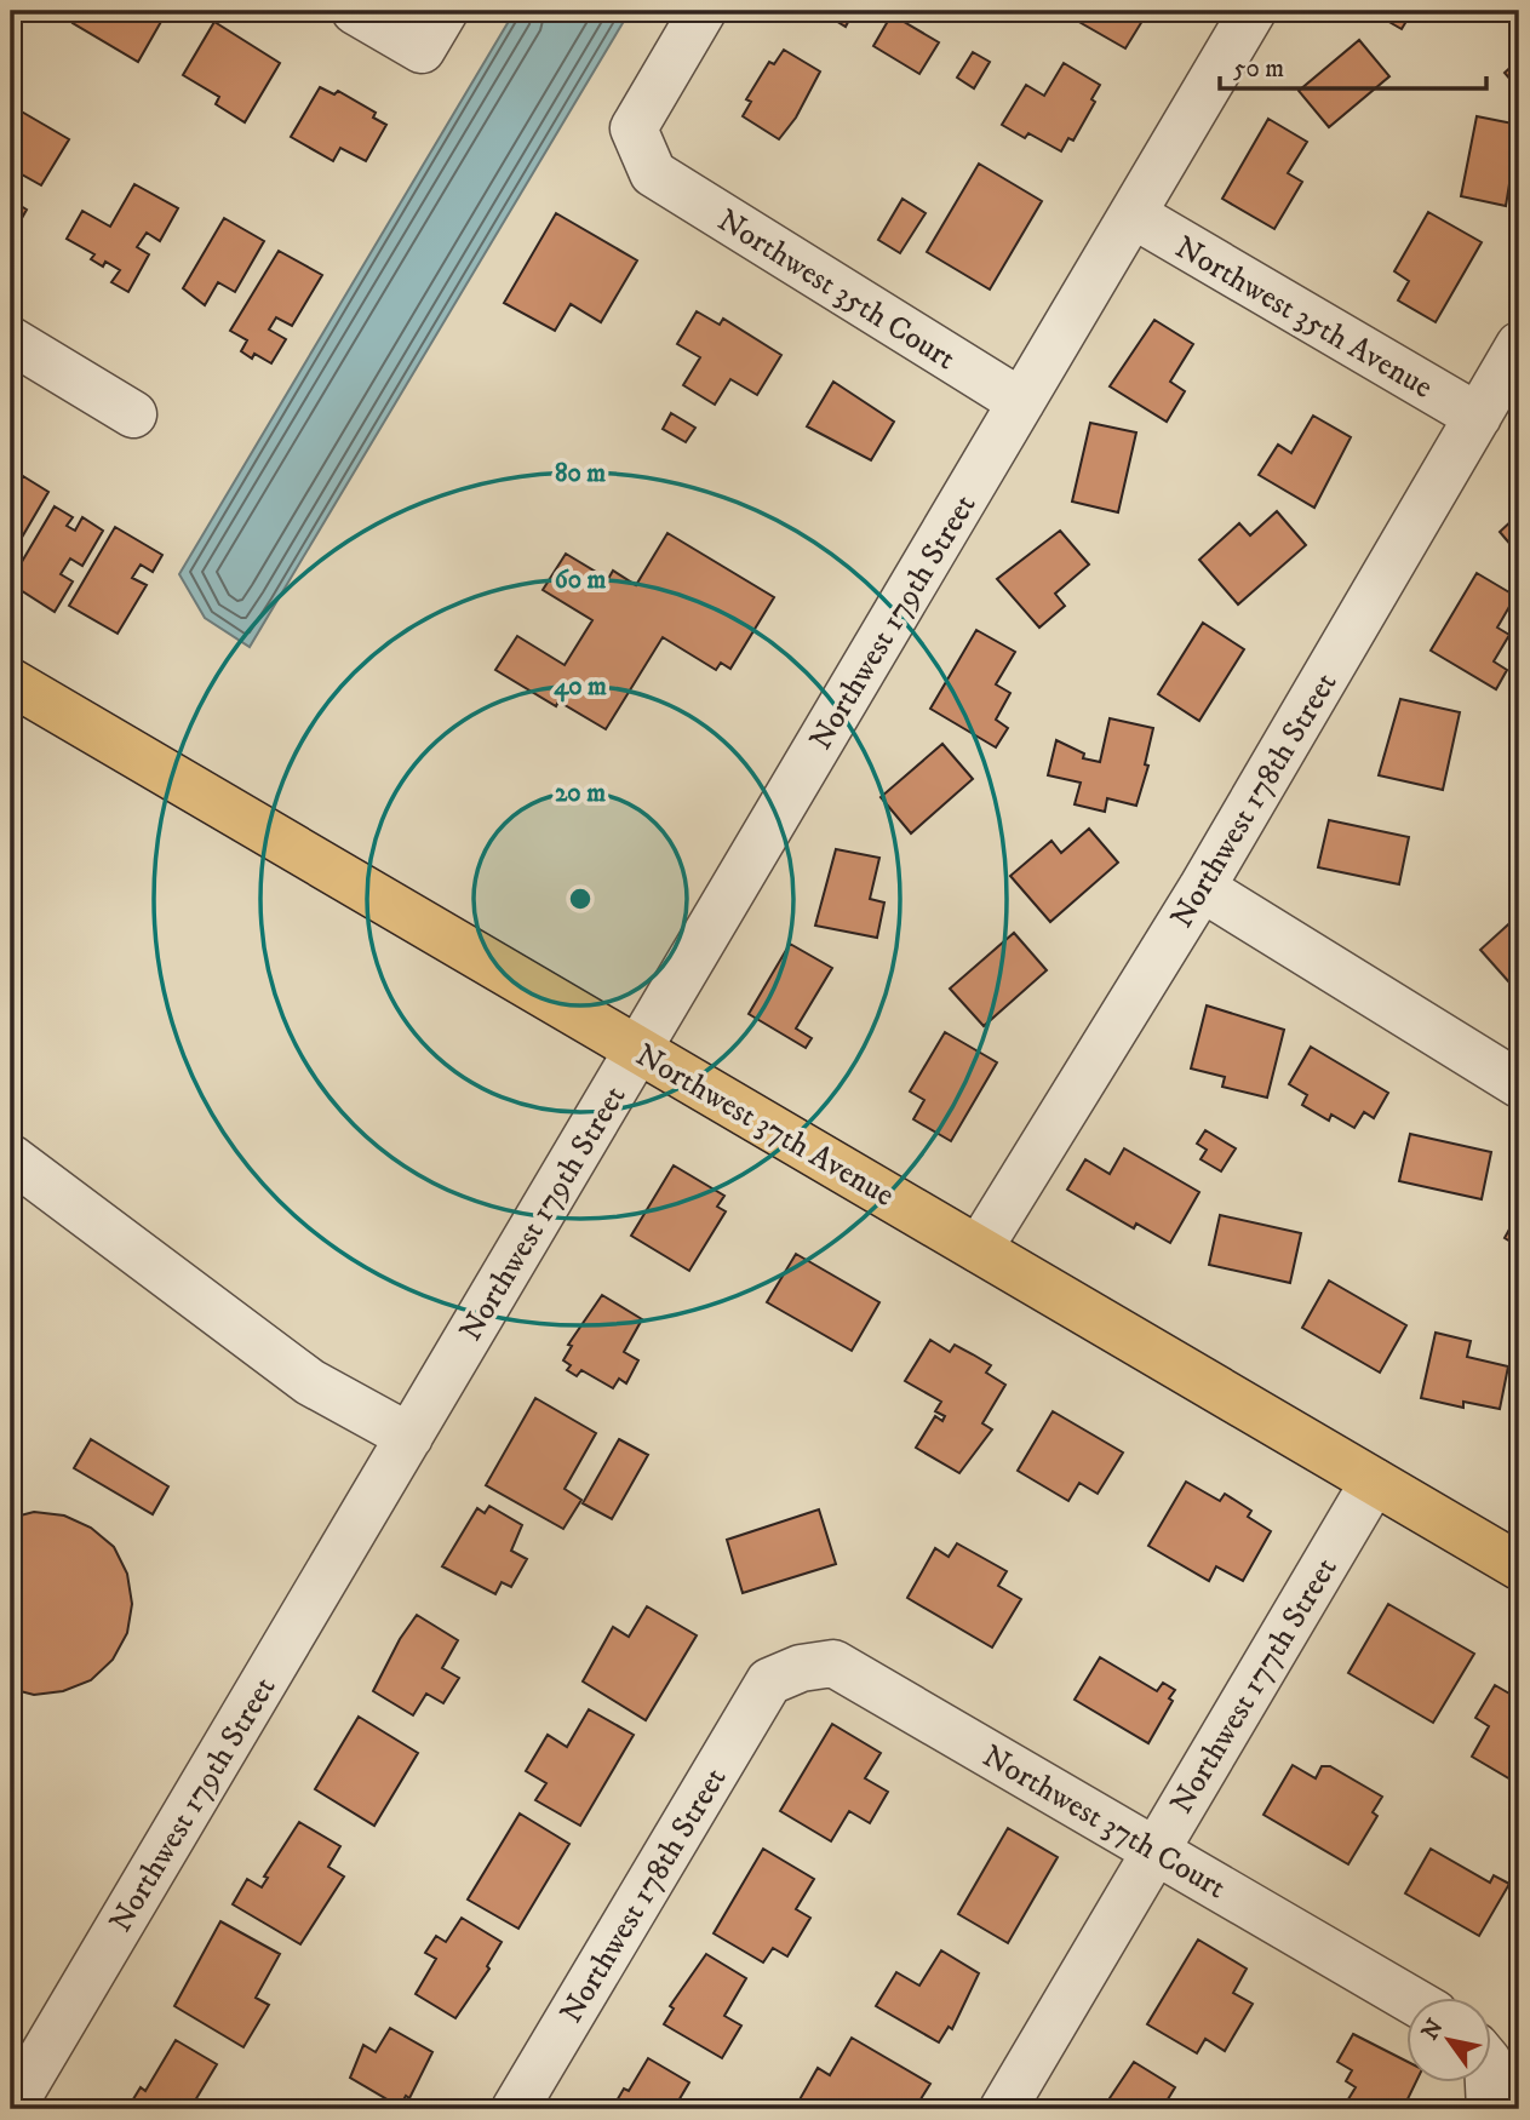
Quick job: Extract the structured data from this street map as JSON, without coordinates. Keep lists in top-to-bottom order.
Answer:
{
  "streets": {
    "main road": ["Northwest 37th Avenue"],
    "street": [
      "Northwest 35th Court",
      "Northwest 35th Avenue",
      "Northwest 179th Street",
      "Northwest 178th Street",
      "Northwest 177th Street",
      "Northwest 37th Court"
    ]
  },
  "crossings": [
    ["Northwest 35th Court", "Northwest 179th Street"],
    ["Northwest 35th Avenue", "Northwest 179th Street"],
    ["Northwest 35th Avenue", "Northwest 178th Street"],
    ["Northwest 179th Street", "Northwest 37th Avenue"],
    ["Northwest 178th Street", "Northwest 37th Avenue"],
    ["Northwest 178th Street", "Northwest 37th Court"],
    ["Northwest 37th Avenue", "Northwest 177th Street"],
    ["Northwest 177th Street", "Northwest 37th Court"]
  ],
  "scale_bar": "50 m",
  "north": "top left",
  "rings": [
    "80 m",
    "60 m",
    "40 m",
    "20 m"
  ]
}
